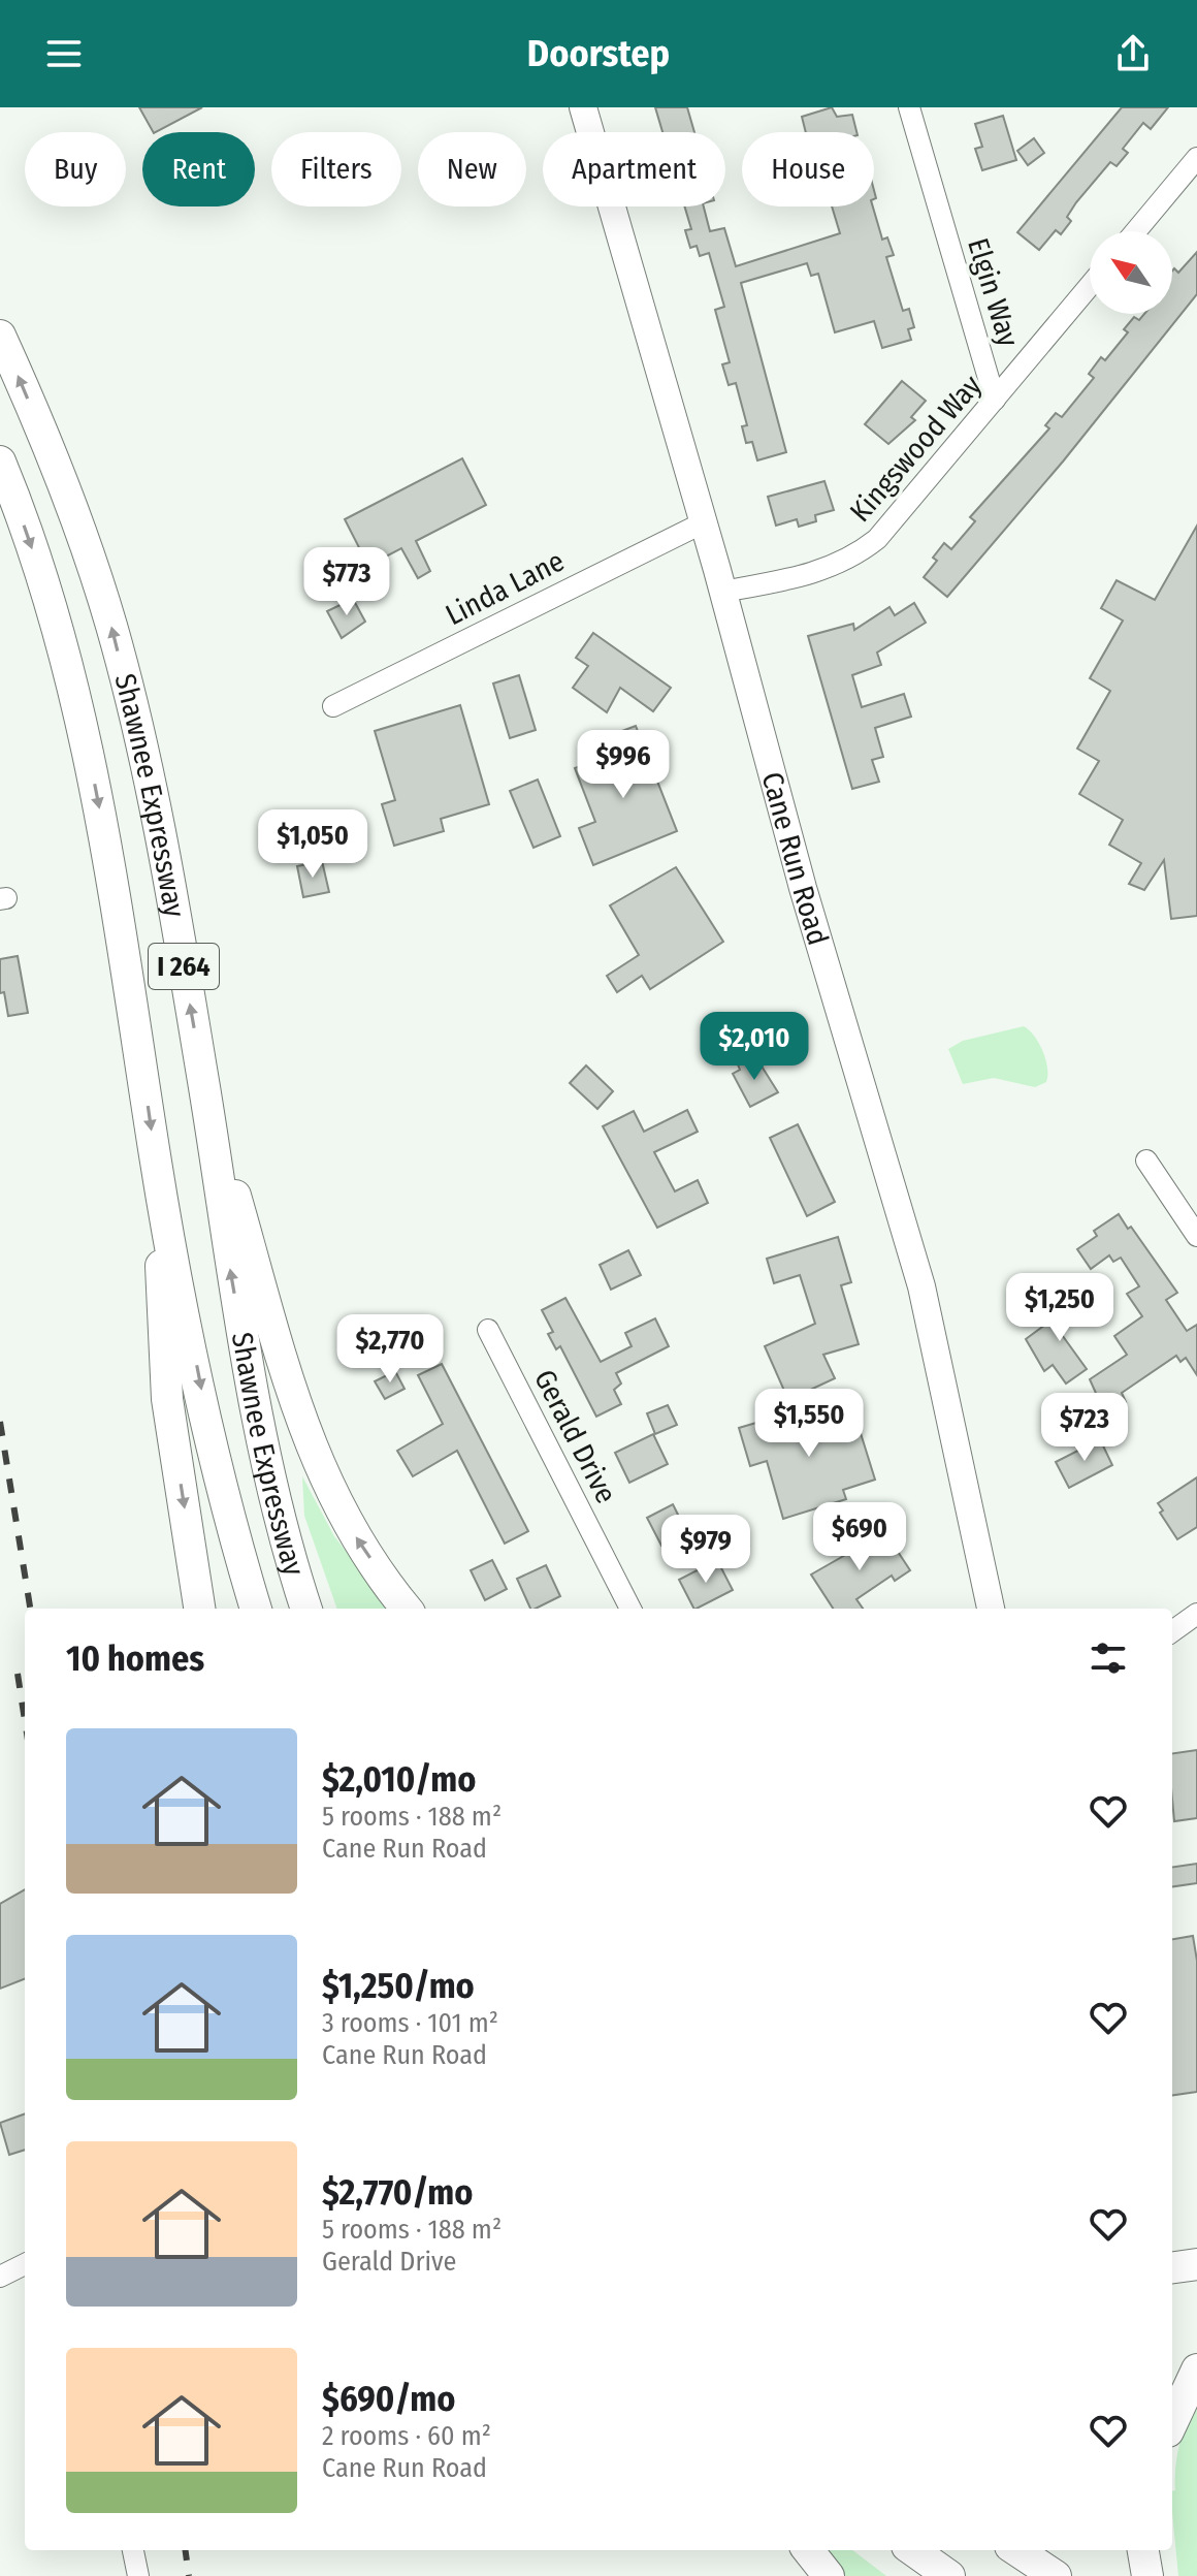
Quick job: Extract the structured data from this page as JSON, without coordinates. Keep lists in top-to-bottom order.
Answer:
{
  "streets": {
    "highway": ["Shawnee Expressway", "I 264"],
    "main road": ["Cane Run Road"],
    "street": [
      "Elgin Way",
      "Kingswood Way",
      "Linda Lane",
      "Gerald Drive"
    ]
  },
  "crossings": [
    ["Elgin Way", "Kingswood Way"],
    ["Kingswood Way", "Cane Run Road"],
    ["Linda Lane", "Cane Run Road"]
  ],
  "north": "top left",
  "page": {
    "header": "Doorstep",
    "chip": [
      "Buy",
      "Rent",
      "Filters",
      "New",
      "Apartment",
      "House"
    ],
    "price": [
      "$773",
      "$996",
      "$1,050",
      "$2,010",
      "$1,250",
      "$2,770",
      "$1,550",
      "$723",
      "$690",
      "$979"
    ],
    "heading": "10 homes",
    "list": [
      {
        "name": "$2,010/mo",
        "note": "5 rooms · 188 m² · Cane Run Road"
      },
      {
        "name": "$1,250/mo",
        "note": "3 rooms · 101 m² · Cane Run Road"
      },
      {
        "name": "$2,770/mo",
        "note": "5 rooms · 188 m² · Gerald Drive"
      },
      {
        "name": "$690/mo",
        "note": "2 rooms · 60 m² · Cane Run Road"
      }
    ]
  }
}
